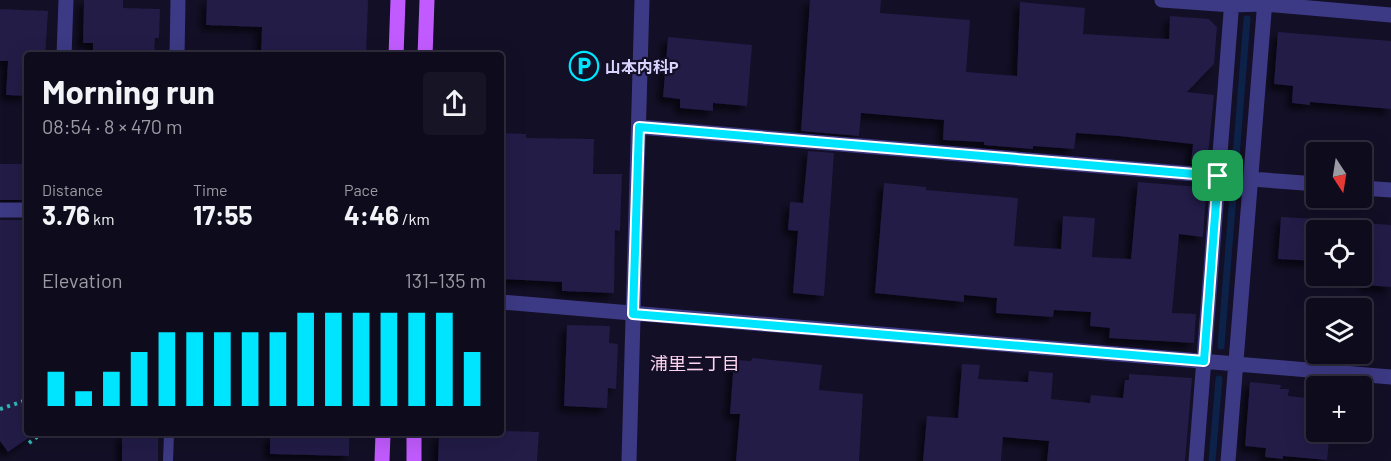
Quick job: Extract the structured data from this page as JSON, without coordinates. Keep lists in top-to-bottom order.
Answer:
{
  "districts": ["浦里三丁目"],
  "places": {
    "parking": ["山本内科P"]
  },
  "north": "bottom",
  "page": {
    "heading": ["Morning run", "08:54 · 8 × 470 m"],
    "map_buttons": "+",
    "stats": [
      ["Distance", "3.76 km"],
      ["Time", "17:55"],
      ["Pace", "4:46 /km"]
    ],
    "chart": ["Elevation", "131–135 m"]
  }
}
